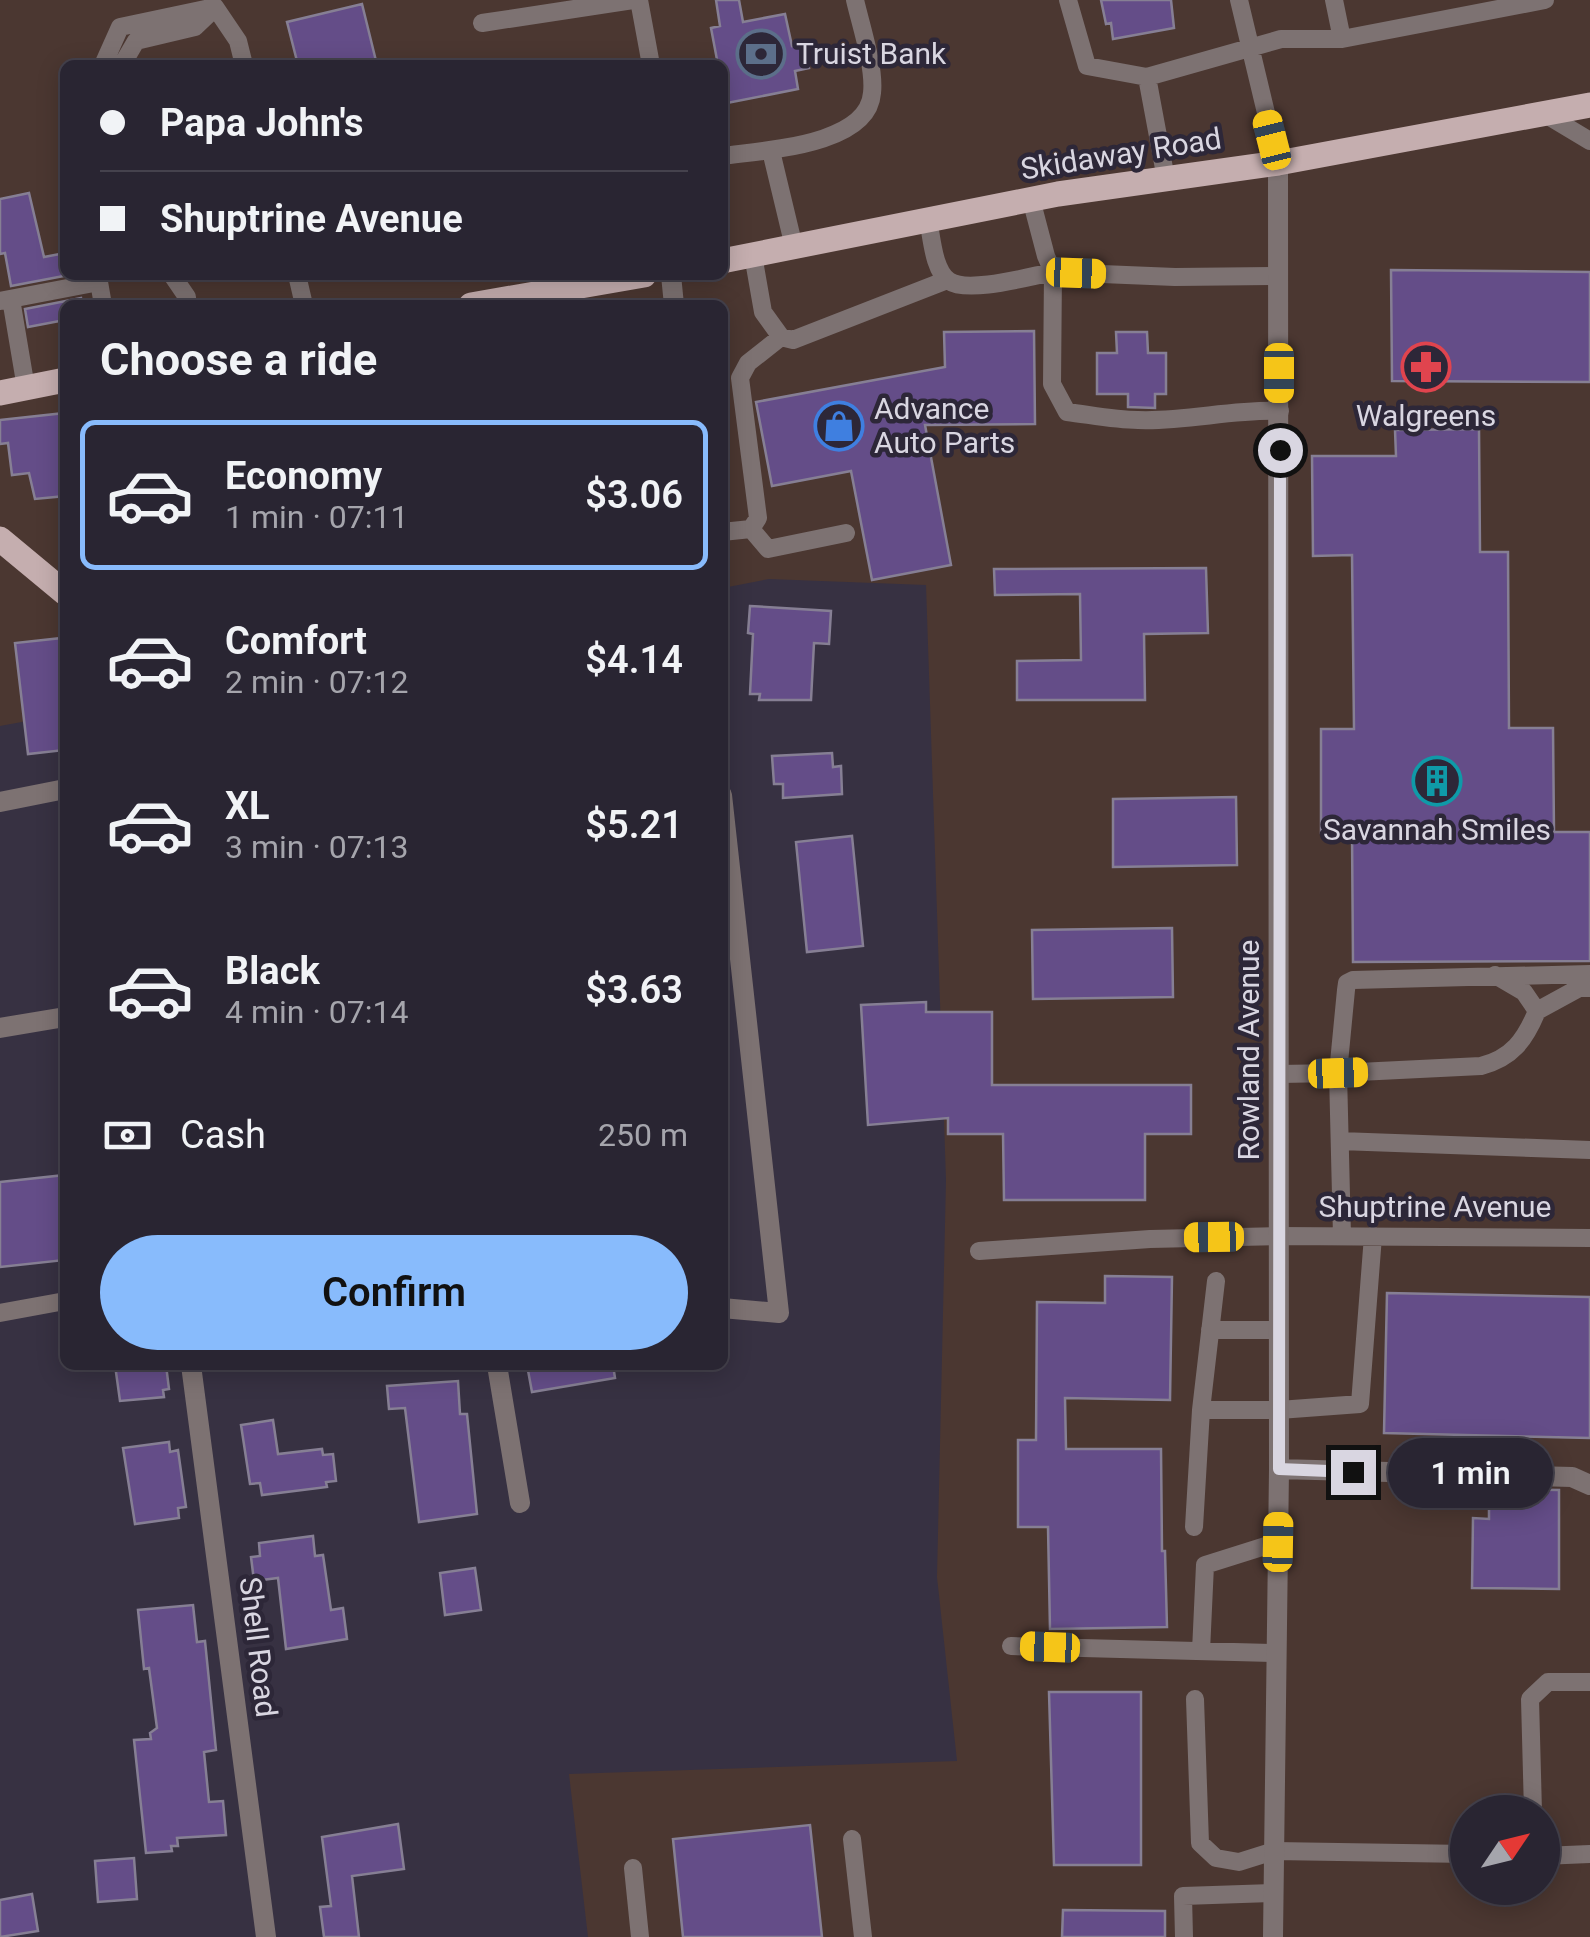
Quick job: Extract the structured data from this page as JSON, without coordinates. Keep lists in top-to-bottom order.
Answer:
{
  "streets": {
    "main road": ["Skidaway Road"],
    "street": ["Rowland Avenue", "Shell Road"],
    "lane": ["Shuptrine Avenue"]
  },
  "crossings": [
    ["Skidaway Road", "Rowland Avenue"],
    ["Rowland Avenue", "Shuptrine Avenue"]
  ],
  "places": {
    "bank": ["Truist Bank"],
    "pharmacy": ["Walgreens"],
    "shop": ["Advance Auto Parts"],
    "building": ["Savannah Smiles"]
  },
  "north": "top right",
  "page": {
    "banner": ["Papa John's", "Shuptrine Avenue"],
    "heading": "Choose a ride",
    "list": [
      {
        "name": "Economy",
        "note": "1 min · 07:11",
        "value": "$3.06"
      },
      {
        "name": "Comfort",
        "note": "2 min · 07:12",
        "value": "$4.14"
      },
      {
        "name": "XL",
        "note": "3 min · 07:13",
        "value": "$5.21"
      },
      {
        "name": "Black",
        "note": "4 min · 07:14",
        "value": "$3.63"
      }
    ],
    "pay": ["Cash", "250 m"],
    "buttons": "Confirm",
    "bubble": "1 min"
  }
}
